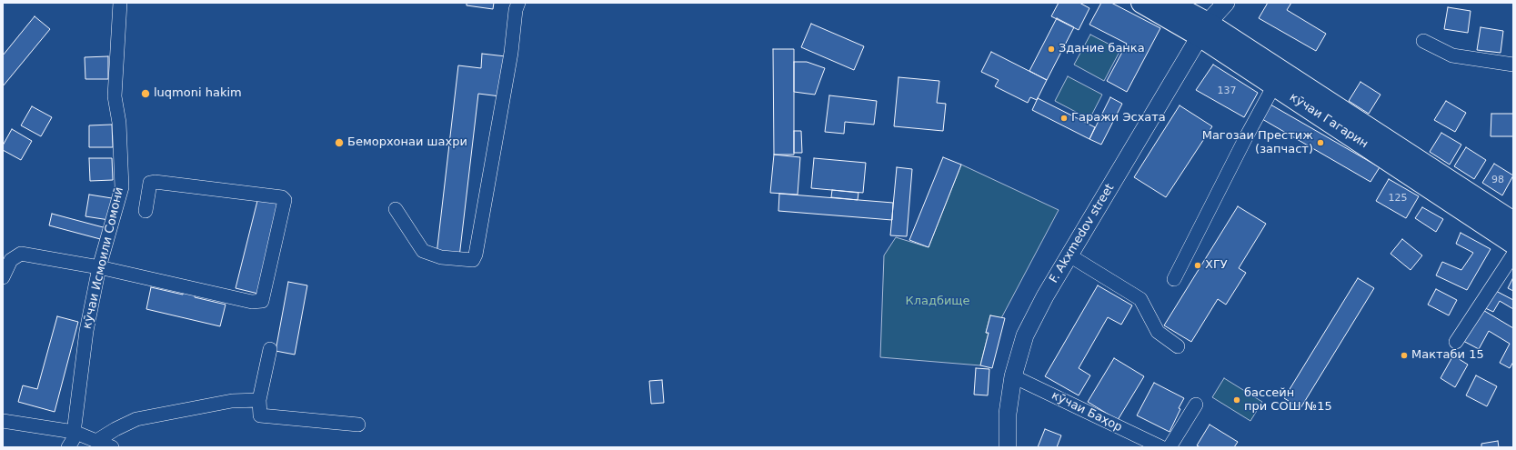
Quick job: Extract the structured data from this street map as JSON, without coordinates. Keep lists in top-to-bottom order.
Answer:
{
  "streets": {
    "highway": ["кӯчаи Гагарин"],
    "main road": ["F. Akxmedov street"],
    "street": ["кӯчаи Исмоили Сомонӣ", "кӯчаи Баҳор"]
  },
  "crossings": [
    ["кӯчаи Гагарин", "F. Akxmedov street"],
    ["F. Akxmedov street", "кӯчаи Баҳор"]
  ],
  "parks": ["Кладбище"],
  "places": [
    "Здание банка",
    "luqmoni hakim",
    "Гаражи Эсхата",
    "Беморхонаи шахри",
    "Магозаи Престиж (запчаст)",
    "ХГУ",
    "Мактаби 15",
    "бассейн при СОШ №15"
  ],
  "house_numbers": ["137", "98", "125"]
}
